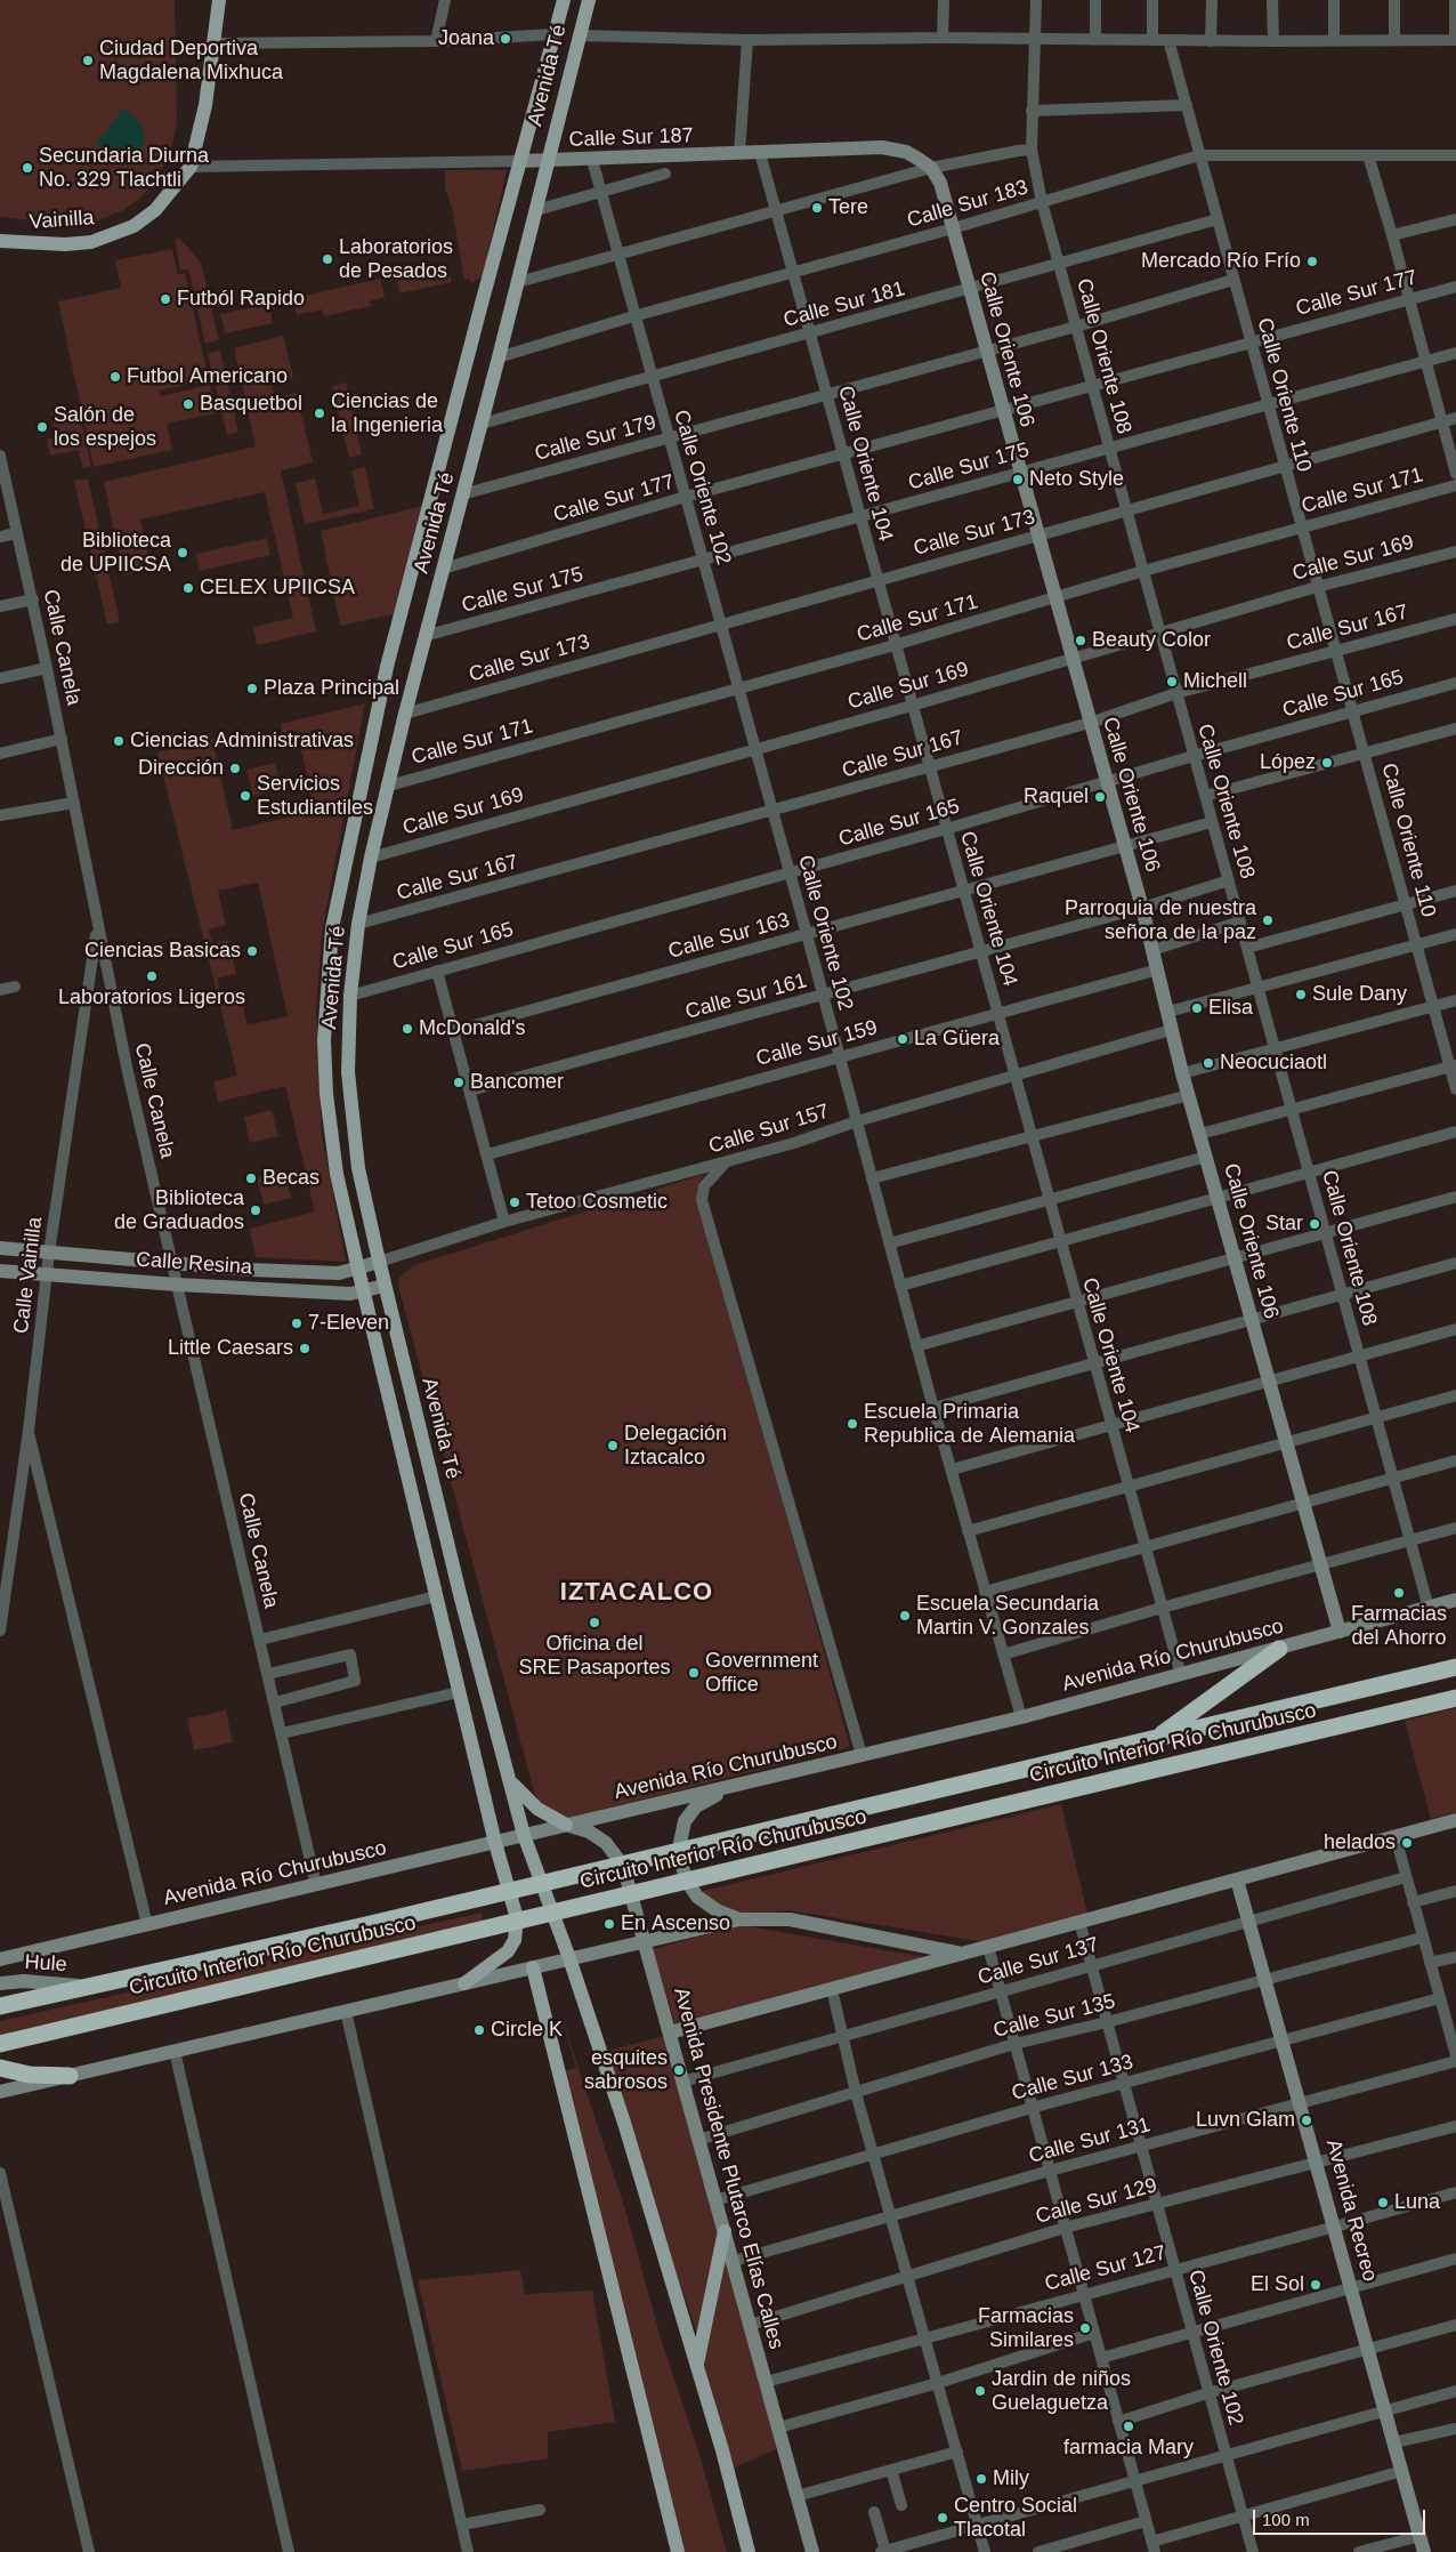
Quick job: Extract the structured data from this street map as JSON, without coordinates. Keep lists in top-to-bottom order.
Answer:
{
  "streets": {
    "highway": ["Circuito Interior Río Churubusco"],
    "main road": ["Avenida Té", "Vainilla"],
    "street": [
      "Calle Sur 187",
      "Calle Sur 183",
      "Calle Sur 177",
      "Calle Sur 181",
      "Calle Oriente 106",
      "Calle Oriente 108",
      "Calle Oriente 110",
      "Calle Sur 179",
      "Calle Oriente 104",
      "Calle Sur 175",
      "Calle Oriente 102",
      "Calle Sur 171",
      "Calle Sur 173",
      "Calle Sur 169",
      "Calle Sur 167",
      "Calle Canela",
      "Calle Sur 165",
      "Calle Sur 163",
      "Calle Sur 161",
      "Calle Sur 159",
      "Calle Sur 157",
      "Calle Resina",
      "Calle Vainilla",
      "Avenida Río Churubusco",
      "Calle Sur 137",
      "Hule",
      "Calle Sur 135",
      "Calle Sur 133",
      "Calle Sur 131",
      "Avenida Presidente Plutarco Elías Calles",
      "Calle Sur 129",
      "Avenida Recreo",
      "Calle Sur 127"
    ]
  },
  "crossings": [
    ["Avenida Té", "Calle Sur 187"],
    ["Avenida Té", "Calle Sur 183"],
    ["Avenida Té", "Calle Sur 177"],
    ["Avenida Té", "Calle Sur 181"],
    ["Avenida Té", "Calle Sur 179"],
    ["Avenida Té", "Calle Sur 175"],
    ["Avenida Té", "Calle Sur 171"],
    ["Avenida Té", "Calle Sur 173"],
    ["Avenida Té", "Calle Sur 169"],
    ["Avenida Té", "Calle Sur 167"],
    ["Avenida Té", "Calle Sur 165"],
    ["Avenida Té", "Calle Sur 157"],
    ["Avenida Té", "Calle Resina"],
    ["Avenida Té", "Avenida Río Churubusco"],
    ["Calle Sur 187", "Vainilla"],
    ["Calle Sur 187", "Calle Oriente 106"],
    ["Calle Sur 187", "Calle Oriente 104"],
    ["Calle Sur 187", "Calle Oriente 102"],
    ["Calle Sur 183", "Calle Oriente 106"],
    ["Calle Sur 183", "Calle Oriente 108"],
    ["Calle Sur 183", "Calle Oriente 110"],
    ["Calle Sur 183", "Calle Oriente 104"],
    ["Calle Sur 183", "Calle Oriente 102"],
    ["Calle Sur 177", "Calle Oriente 106"],
    ["Calle Sur 177", "Calle Oriente 108"],
    ["Calle Sur 177", "Calle Oriente 110"],
    ["Calle Sur 177", "Calle Oriente 104"],
    ["Calle Sur 177", "Calle Oriente 102"],
    ["Calle Sur 181", "Calle Oriente 106"],
    ["Calle Sur 181", "Calle Oriente 108"],
    ["Calle Sur 181", "Calle Oriente 110"],
    ["Calle Sur 181", "Calle Oriente 104"],
    ["Calle Sur 181", "Calle Oriente 102"],
    ["Calle Oriente 106", "Calle Sur 179"],
    ["Calle Oriente 106", "Calle Sur 175"],
    ["Calle Oriente 106", "Calle Sur 171"],
    ["Calle Oriente 106", "Calle Sur 173"],
    ["Calle Oriente 106", "Calle Sur 169"],
    ["Calle Oriente 106", "Calle Sur 167"],
    ["Calle Oriente 106", "Calle Sur 165"],
    ["Calle Oriente 106", "Calle Sur 163"],
    ["Calle Oriente 106", "Calle Sur 161"],
    ["Calle Oriente 106", "Calle Sur 159"],
    ["Calle Oriente 106", "Calle Sur 157"],
    ["Calle Oriente 106", "Avenida Río Churubusco"],
    ["Calle Oriente 108", "Calle Sur 179"],
    ["Calle Oriente 108", "Calle Sur 175"],
    ["Calle Oriente 108", "Calle Sur 171"],
    ["Calle Oriente 108", "Calle Sur 173"],
    ["Calle Oriente 108", "Calle Sur 169"],
    ["Calle Oriente 108", "Calle Sur 167"],
    ["Calle Oriente 108", "Calle Sur 165"],
    ["Calle Oriente 108", "Calle Sur 163"],
    ["Calle Oriente 108", "Calle Sur 161"],
    ["Calle Oriente 108", "Avenida Río Churubusco"],
    ["Calle Oriente 110", "Calle Sur 179"],
    ["Calle Oriente 110", "Calle Sur 175"],
    ["Calle Oriente 110", "Calle Sur 171"],
    ["Calle Oriente 110", "Calle Sur 173"],
    ["Calle Oriente 110", "Calle Sur 169"],
    ["Calle Oriente 110", "Calle Sur 167"],
    ["Calle Oriente 110", "Calle Sur 165"],
    ["Calle Sur 179", "Calle Oriente 104"],
    ["Calle Sur 179", "Calle Oriente 102"],
    ["Calle Oriente 104", "Calle Sur 175"],
    ["Calle Oriente 104", "Calle Sur 171"],
    ["Calle Oriente 104", "Calle Sur 173"],
    ["Calle Oriente 104", "Calle Sur 169"],
    ["Calle Oriente 104", "Calle Sur 167"],
    ["Calle Oriente 104", "Calle Sur 165"],
    ["Calle Oriente 104", "Calle Sur 163"],
    ["Calle Oriente 104", "Calle Sur 161"],
    ["Calle Oriente 104", "Calle Sur 159"],
    ["Calle Oriente 104", "Calle Sur 157"],
    ["Calle Oriente 104", "Avenida Río Churubusco"],
    ["Calle Sur 175", "Calle Oriente 102"],
    ["Calle Oriente 102", "Calle Sur 171"],
    ["Calle Oriente 102", "Calle Sur 173"],
    ["Calle Oriente 102", "Calle Sur 169"],
    ["Calle Oriente 102", "Calle Sur 167"],
    ["Calle Oriente 102", "Calle Sur 165"],
    ["Calle Oriente 102", "Calle Sur 163"],
    ["Calle Oriente 102", "Calle Sur 161"],
    ["Calle Oriente 102", "Calle Sur 159"],
    ["Calle Oriente 102", "Calle Sur 157"],
    ["Calle Oriente 102", "Avenida Río Churubusco"],
    ["Calle Oriente 102", "Calle Sur 137"],
    ["Calle Oriente 102", "Calle Sur 135"],
    ["Calle Oriente 102", "Calle Sur 133"],
    ["Calle Oriente 102", "Calle Sur 131"],
    ["Calle Oriente 102", "Calle Sur 129"],
    ["Calle Oriente 102", "Calle Sur 127"],
    ["Calle Canela", "Calle Resina"],
    ["Calle Canela", "Calle Vainilla"],
    ["Calle Canela", "Avenida Río Churubusco"],
    ["Calle Sur 157", "Calle Resina"],
    ["Calle Resina", "Calle Vainilla"],
    ["Avenida Río Churubusco", "Avenida Presidente Plutarco Elías Calles"],
    ["Circuito Interior Río Churubusco", "Hule"],
    ["Calle Sur 137", "Avenida Presidente Plutarco Elías Calles"],
    ["Calle Sur 137", "Avenida Recreo"],
    ["Calle Sur 135", "Avenida Presidente Plutarco Elías Calles"],
    ["Calle Sur 135", "Avenida Recreo"],
    ["Calle Sur 133", "Avenida Presidente Plutarco Elías Calles"],
    ["Calle Sur 133", "Avenida Recreo"],
    ["Calle Sur 131", "Avenida Presidente Plutarco Elías Calles"],
    ["Calle Sur 131", "Avenida Recreo"],
    ["Avenida Presidente Plutarco Elías Calles", "Calle Sur 129"],
    ["Avenida Presidente Plutarco Elías Calles", "Calle Sur 127"],
    ["Calle Sur 129", "Avenida Recreo"],
    ["Avenida Recreo", "Calle Sur 127"]
  ],
  "districts": ["IZTACALCO"],
  "places": [
    "Joana",
    "Ciudad Deportiva Magdalena Mixhuca",
    "Secundaria Diurna No. 329 Tlachtli",
    "Tere",
    "Laboratorios de Pesados",
    "Mercado Río Frío",
    "Futból Rapido",
    "Futbol Americano",
    "Basquetbol",
    "Ciencias de la Ingenieria",
    "Salón de los espejos",
    "Neto Style",
    "Biblioteca de UPIICSA",
    "CELEX UPIICSA",
    "Beauty Color",
    "Michell",
    "Plaza Principal",
    "Ciencias Administrativas",
    "López",
    "Dirección",
    "Servicios Estudiantiles",
    "Raquel",
    "Parroquia de nuestra señora de la paz",
    "Ciencias Basicas",
    "Laboratorios Ligeros",
    "Sule Dany",
    "Elisa",
    "McDonald's",
    "La Güera",
    "Neocuciaotl",
    "Bancomer",
    "Becas",
    "Tetoo Cosmetic",
    "Biblioteca de Graduados",
    "Star",
    "7-Eleven",
    "Little Caesars",
    "Escuela Primaria Republica de Alemania",
    "Delegación Iztacalco",
    "Farmacias del Ahorro",
    "Escuela Secundaria Martin V. Gonzales",
    "Oficina del SRE Pasaportes",
    "Government Office",
    "helados",
    "En Ascenso",
    "Circle K",
    "esquites sabrosos",
    "Luvn Glam",
    "Luna",
    "El Sol",
    "Farmacias Similares",
    "Jardin de niños Guelaguetza",
    "farmacia Mary",
    "Mily",
    "Centro Social Tlacotal"
  ],
  "scale_bar": "100 m"
}
